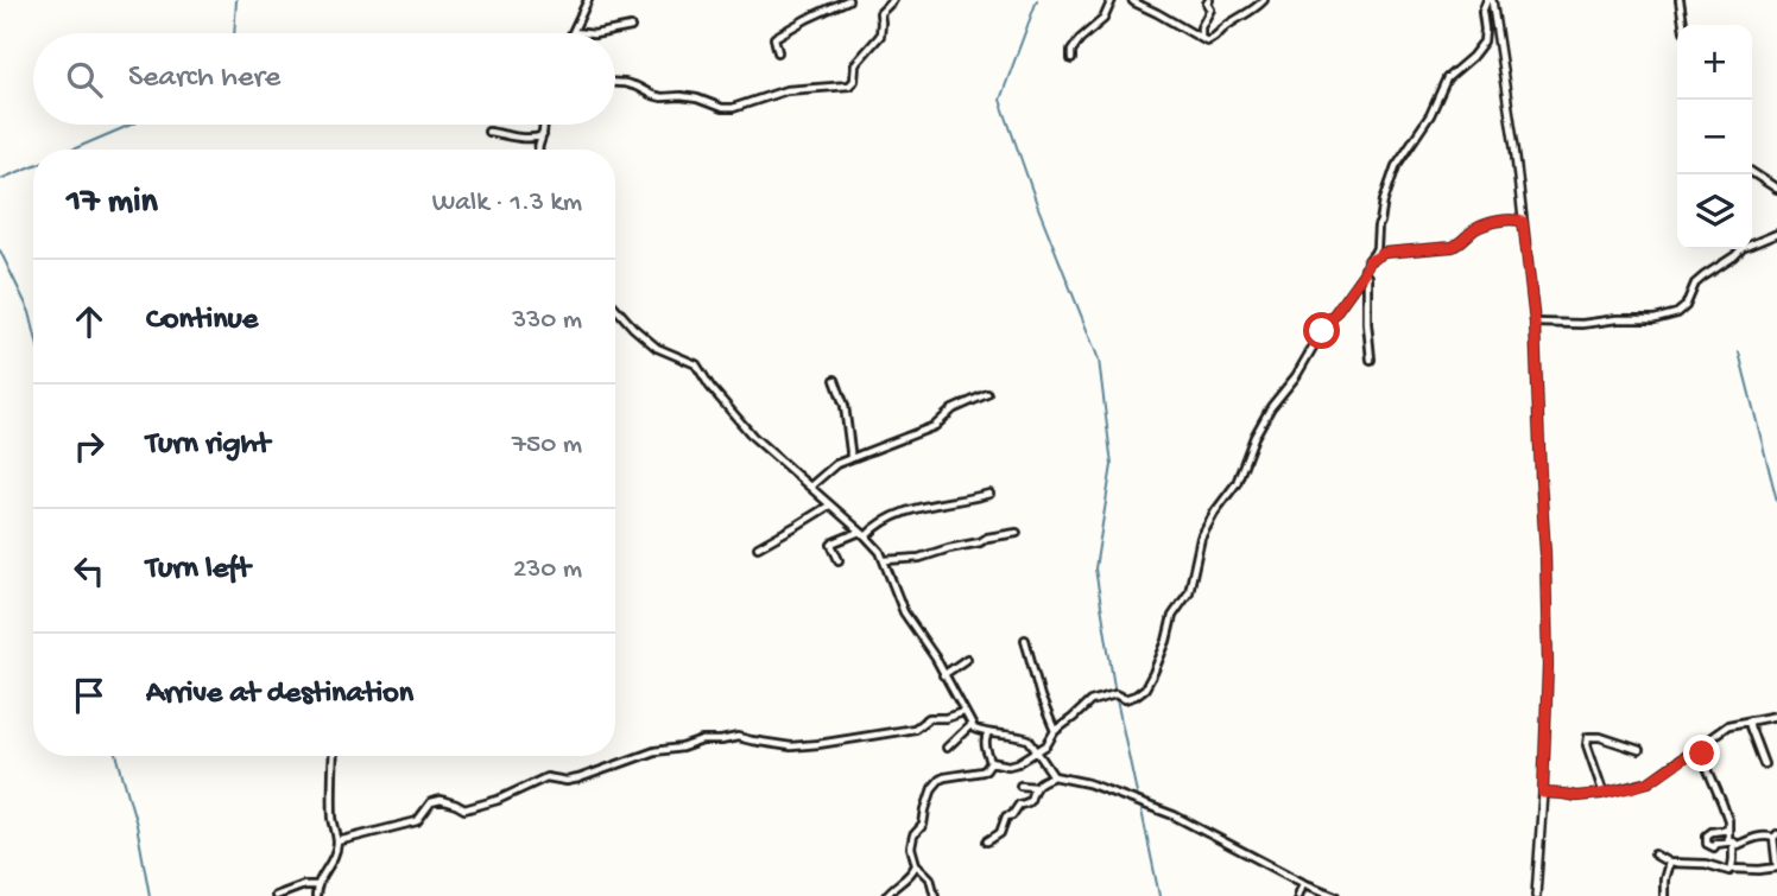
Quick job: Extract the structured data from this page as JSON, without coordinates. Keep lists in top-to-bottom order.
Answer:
{
  "page": {
    "map_buttons": ["+", "−"],
    "search": "Search here",
    "heading": ["17 min", "Walk · 1.3 km"],
    "list": [
      ["Continue", "330 m"],
      ["Turn right", "750 m"],
      ["Turn left", "230 m"],
      "Arrive at destination"
    ]
  }
}
